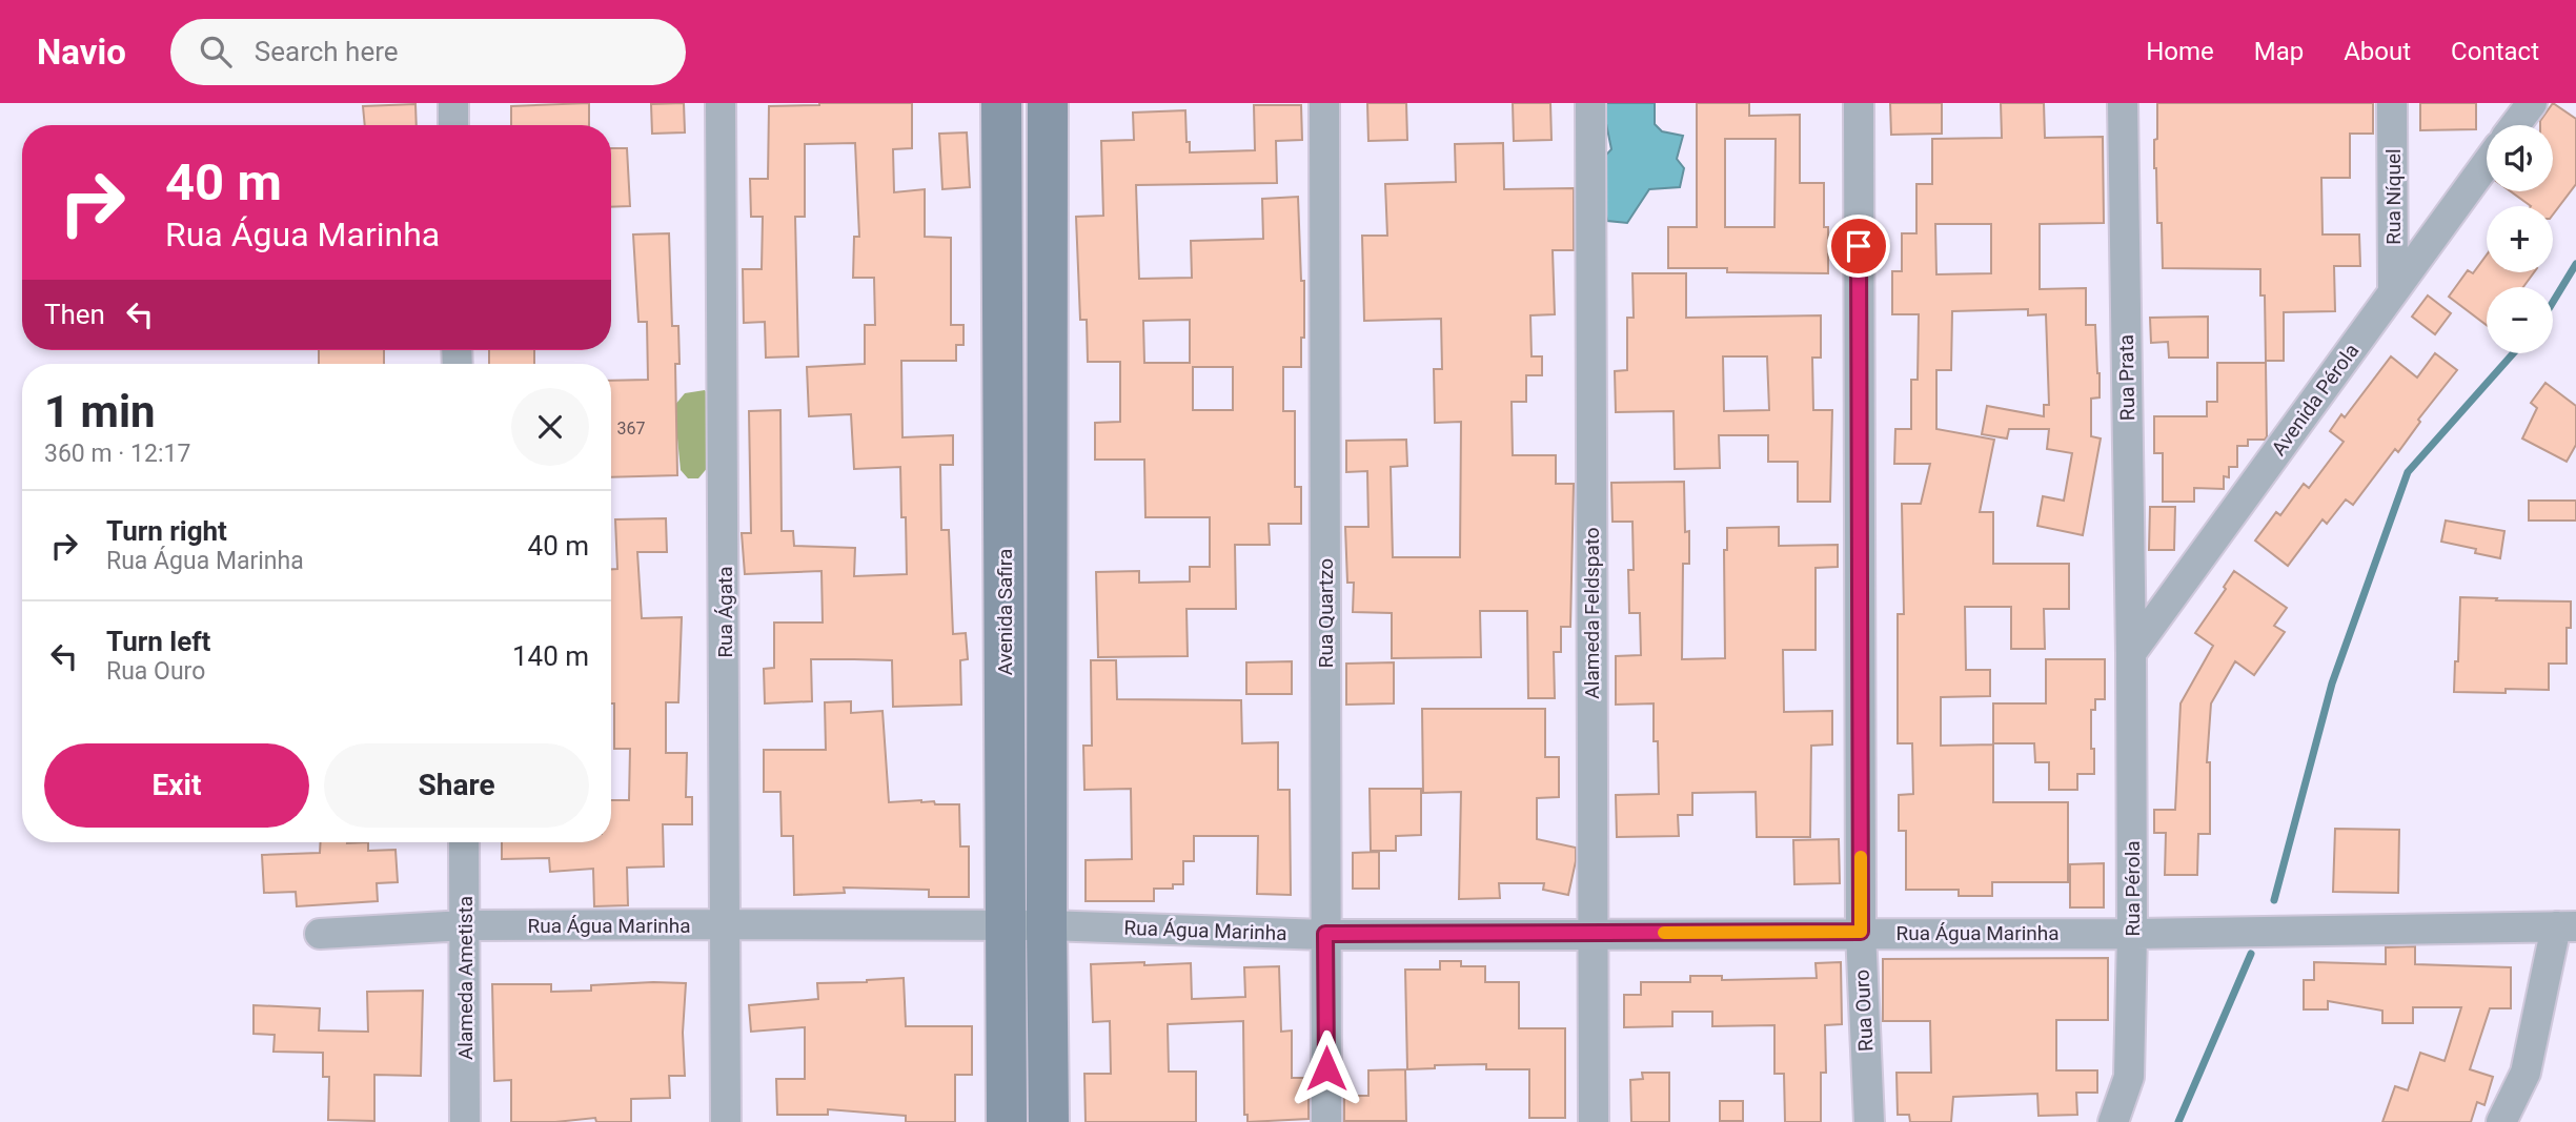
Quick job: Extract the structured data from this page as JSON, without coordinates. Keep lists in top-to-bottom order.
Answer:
{
  "streets": {
    "street": [
      "Rua Níquel",
      "Rua Prata",
      "Avenida Pérola",
      "Rua Ágata",
      "Avenida Safira",
      "Rua Quartzo",
      "Alameda Feldspato",
      "Rua Pérola",
      "Rua Água Marinha",
      "Alameda Ametista",
      "Rua Ouro"
    ]
  },
  "crossings": [
    ["Rua Níquel", "Avenida Pérola"],
    ["Rua Prata", "Avenida Pérola"],
    ["Rua Prata", "Rua Pérola"],
    ["Avenida Pérola", "Rua Pérola"],
    ["Rua Ágata", "Rua Água Marinha"],
    ["Avenida Safira", "Rua Água Marinha"],
    ["Rua Quartzo", "Rua Água Marinha"],
    ["Alameda Feldspato", "Rua Água Marinha"],
    ["Rua Pérola", "Rua Água Marinha"],
    ["Rua Água Marinha", "Alameda Ametista"],
    ["Rua Água Marinha", "Rua Ouro"]
  ],
  "house_numbers": ["367"],
  "page": {
    "header": "Navio",
    "search": "Search here",
    "nav": [
      "Home",
      "Map",
      "About",
      "Contact"
    ],
    "map_buttons": ["+", "−"],
    "turn": ["40 m", "Rua Água Marinha"],
    "then": "Then",
    "heading": ["1 min", "360 m · 12:17"],
    "list": [
      {
        "name": "Turn right",
        "note": "Rua Água Marinha",
        "value": "40 m"
      },
      {
        "name": "Turn left",
        "note": "Rua Ouro",
        "value": "140 m"
      }
    ],
    "buttons": ["Exit", "Share"]
  }
}
